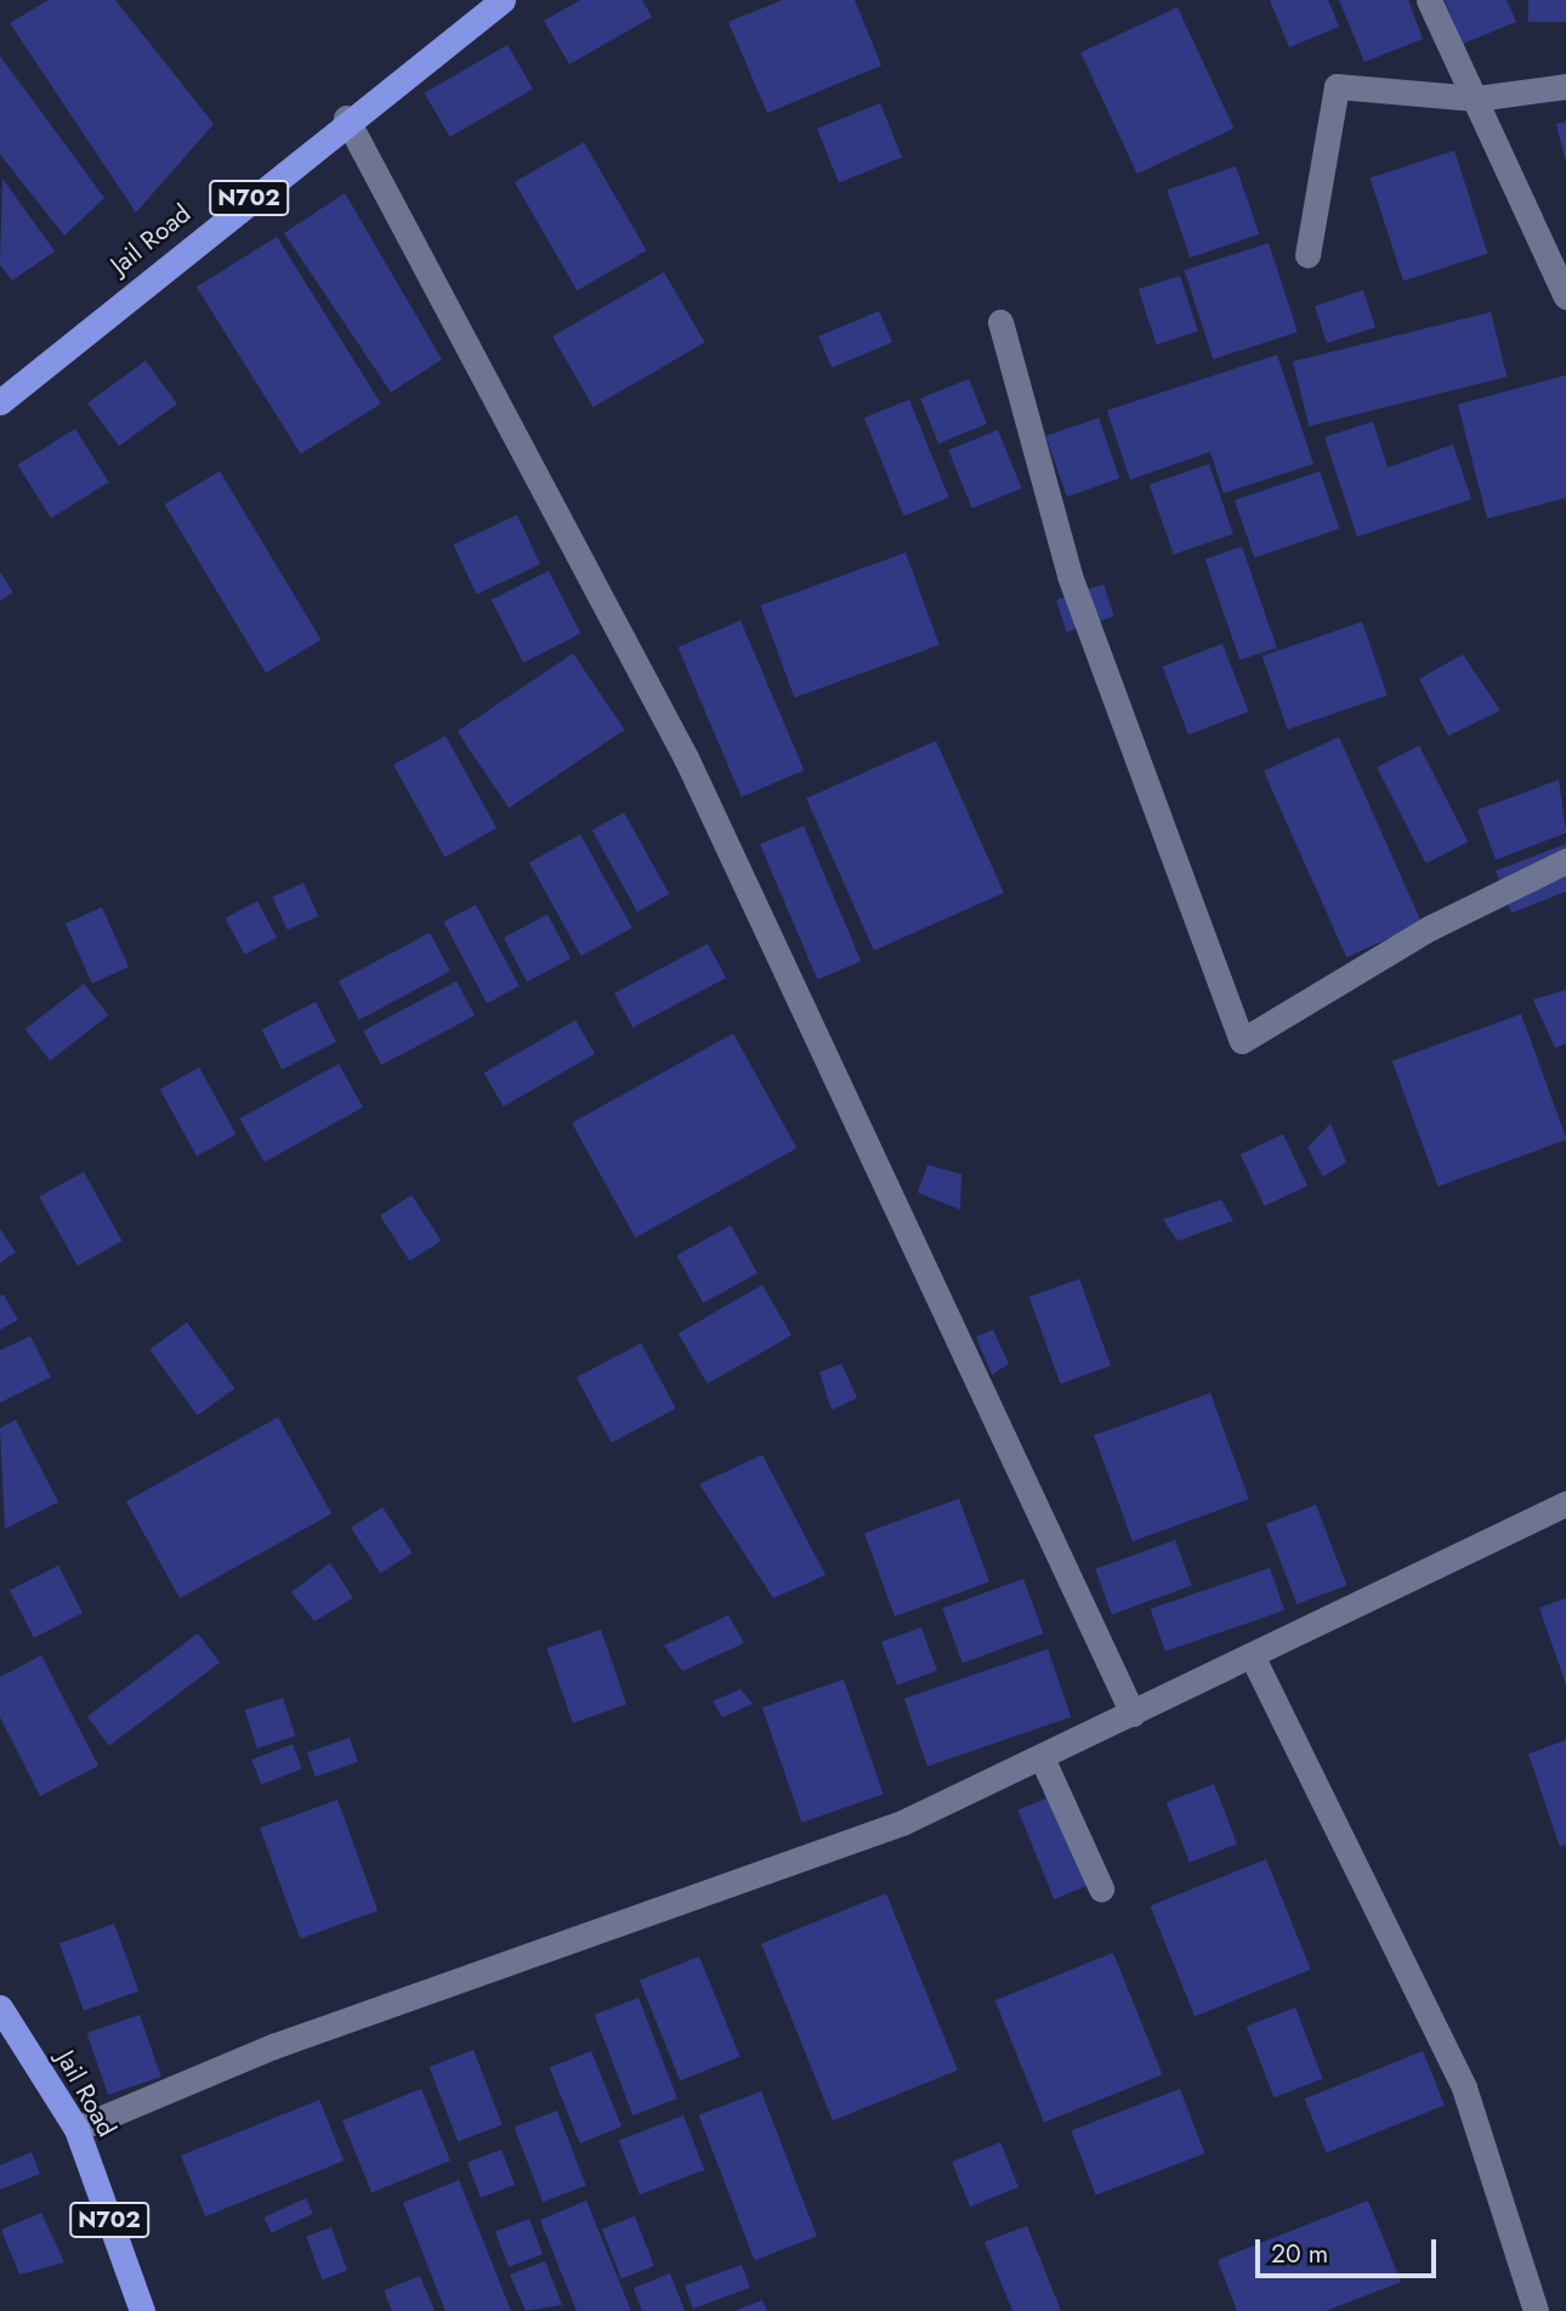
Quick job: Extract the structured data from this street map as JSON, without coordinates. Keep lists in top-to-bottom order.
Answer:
{
  "streets": {
    "highway": ["N702", "Jail Road"]
  },
  "scale_bar": "20 m"
}
